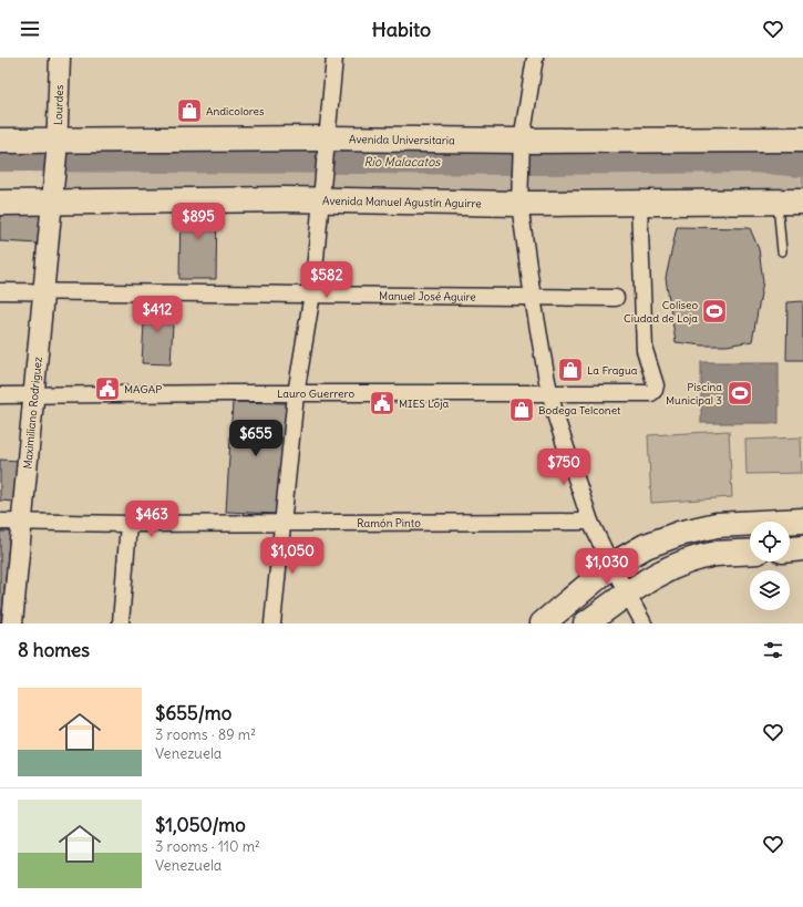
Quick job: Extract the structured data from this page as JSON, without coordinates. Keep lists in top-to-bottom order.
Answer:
{
  "streets": {
    "main road": ["Avenida Universitaria", "Avenida Manuel Agustín Aguirre"],
    "street": [
      "Lourdes",
      "Manuel José Aguire",
      "Lauro Guerrero",
      "Maximiliano Rodriguez",
      "Ramón Pinto"
    ]
  },
  "crossings": [
    ["Lourdes", "Avenida Universitaria"],
    ["Lourdes", "Avenida Manuel Agustín Aguirre"],
    ["Lourdes", "Maximiliano Rodriguez"],
    ["Avenida Manuel Agustín Aguirre", "Lauro Guerrero"],
    ["Avenida Manuel Agustín Aguirre", "Maximiliano Rodriguez"],
    ["Manuel José Aguire", "Maximiliano Rodriguez"],
    ["Lauro Guerrero", "Maximiliano Rodriguez"],
    ["Maximiliano Rodriguez", "Ramón Pinto"]
  ],
  "water": ["Rio Malacatos"],
  "places": {
    "shop": ["Andicolores", "La Fragua", "Bodega Telconet"],
    "sports": ["Coliseo Ciudad de Loja", "Piscina Municipal 3"],
    "public building": ["MAGAP", "MIES Loja"]
  },
  "page": {
    "header": "Habito",
    "price": [
      "$895",
      "$582",
      "$412",
      "$655",
      "$750",
      "$463",
      "$1,050",
      "$1,030"
    ],
    "heading": "8 homes",
    "list": [
      {
        "name": "$655/mo",
        "note": "3 rooms · 89 m² · Venezuela"
      },
      {
        "name": "$1,050/mo",
        "note": "3 rooms · 110 m² · Venezuela"
      }
    ]
  }
}
